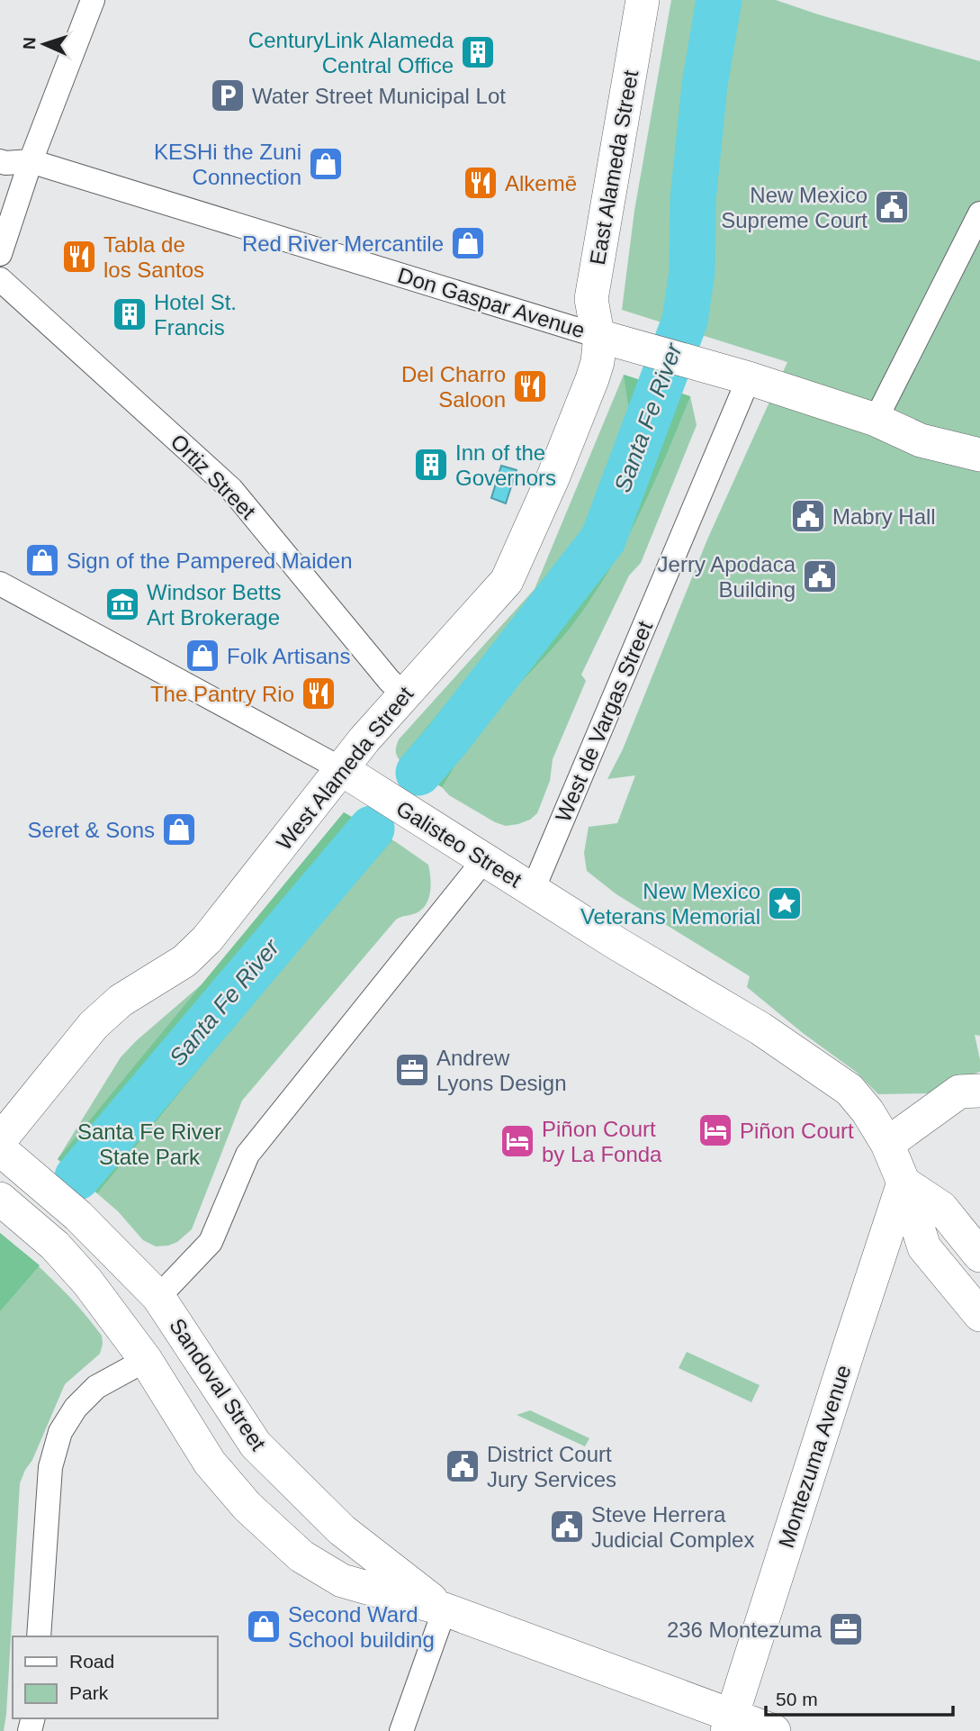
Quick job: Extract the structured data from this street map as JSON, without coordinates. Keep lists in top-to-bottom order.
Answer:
{
  "streets": {
    "street": [
      "East Alameda Street",
      "Don Gaspar Avenue",
      "Ortiz Street",
      "West de Vargas Street",
      "West Alameda Street",
      "Galisteo Street",
      "Sandoval Street",
      "Montezuma Avenue"
    ]
  },
  "crossings": [
    ["East Alameda Street", "Don Gaspar Avenue"],
    ["East Alameda Street", "West Alameda Street"],
    ["Don Gaspar Avenue", "West de Vargas Street"],
    ["Don Gaspar Avenue", "West Alameda Street"],
    ["Ortiz Street", "West Alameda Street"],
    ["West de Vargas Street", "Galisteo Street"],
    ["West Alameda Street", "Galisteo Street"],
    ["Galisteo Street", "Montezuma Avenue"],
    ["Sandoval Street", "Montezuma Avenue"]
  ],
  "water": ["Santa Fe River"],
  "parks": ["Santa Fe River State Park"],
  "places": {
    "building": ["CenturyLink Alameda Central Office", "Hotel St. Francis", "Inn of the Governors"],
    "parking": ["Water Street Municipal Lot"],
    "shop": [
      "KESHi the Zuni Connection",
      "Red River Mercantile",
      "Sign of the Pampered Maiden",
      "Folk Artisans",
      "Seret & Sons",
      "Second Ward School building"
    ],
    "restaurant": [
      "Alkemē",
      "Tabla de los Santos",
      "Del Charro Saloon",
      "The Pantry Rio"
    ],
    "public building": [
      "New Mexico Supreme Court",
      "Mabry Hall",
      "Jerry Apodaca Building",
      "District Court Jury Services",
      "Steve Herrera Judicial Complex"
    ],
    "museum": ["Windsor Betts Art Brokerage"],
    "place": ["New Mexico Veterans Memorial"],
    "office": ["Andrew Lyons Design", "236 Montezuma"],
    "hotel": ["Piñon Court", "Piñon Court by La Fonda"]
  },
  "legend": ["Road", "Park"],
  "scale_bar": "50 m",
  "north": "left"
}
